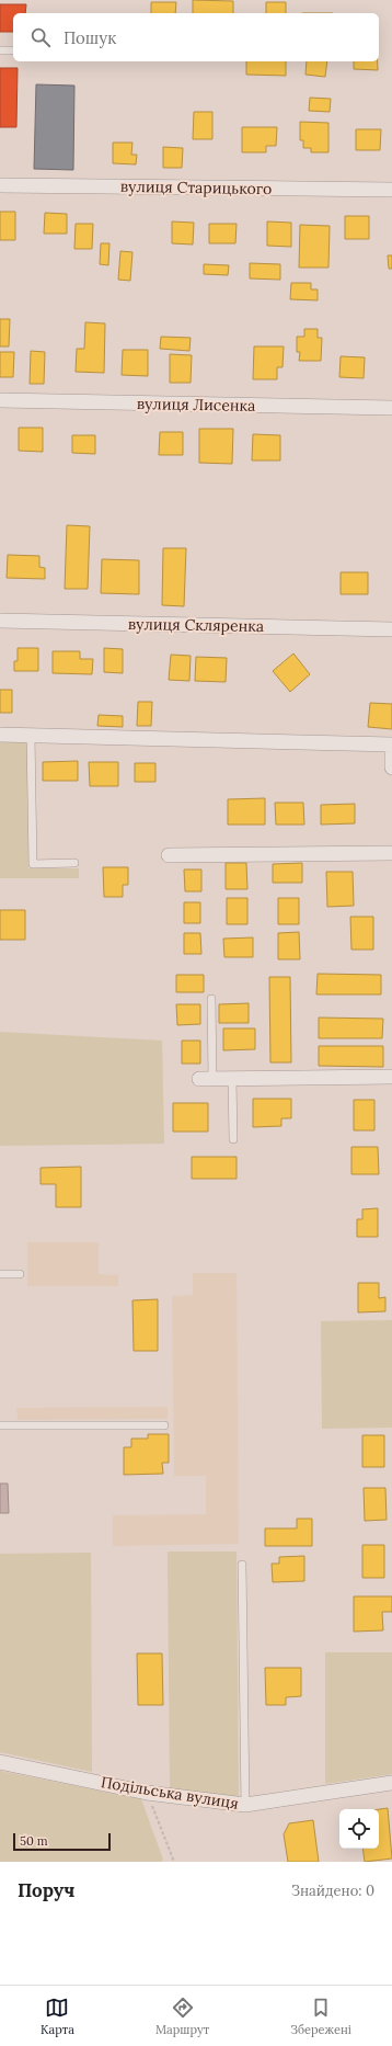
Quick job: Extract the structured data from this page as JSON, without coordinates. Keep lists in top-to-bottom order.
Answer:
{
  "streets": {
    "street": [
      "вулиця Старицького",
      "вулиця Лисенка",
      "вулиця Скляренка",
      "Подільська вулиця"
    ]
  },
  "scale_bar": "50 m",
  "page": {
    "search": "Пошук",
    "scale": "50 m",
    "heading": ["Поруч", "Знайдено: 0"],
    "nav": ["Карта", "Маршрут", "Збережені"]
  }
}
